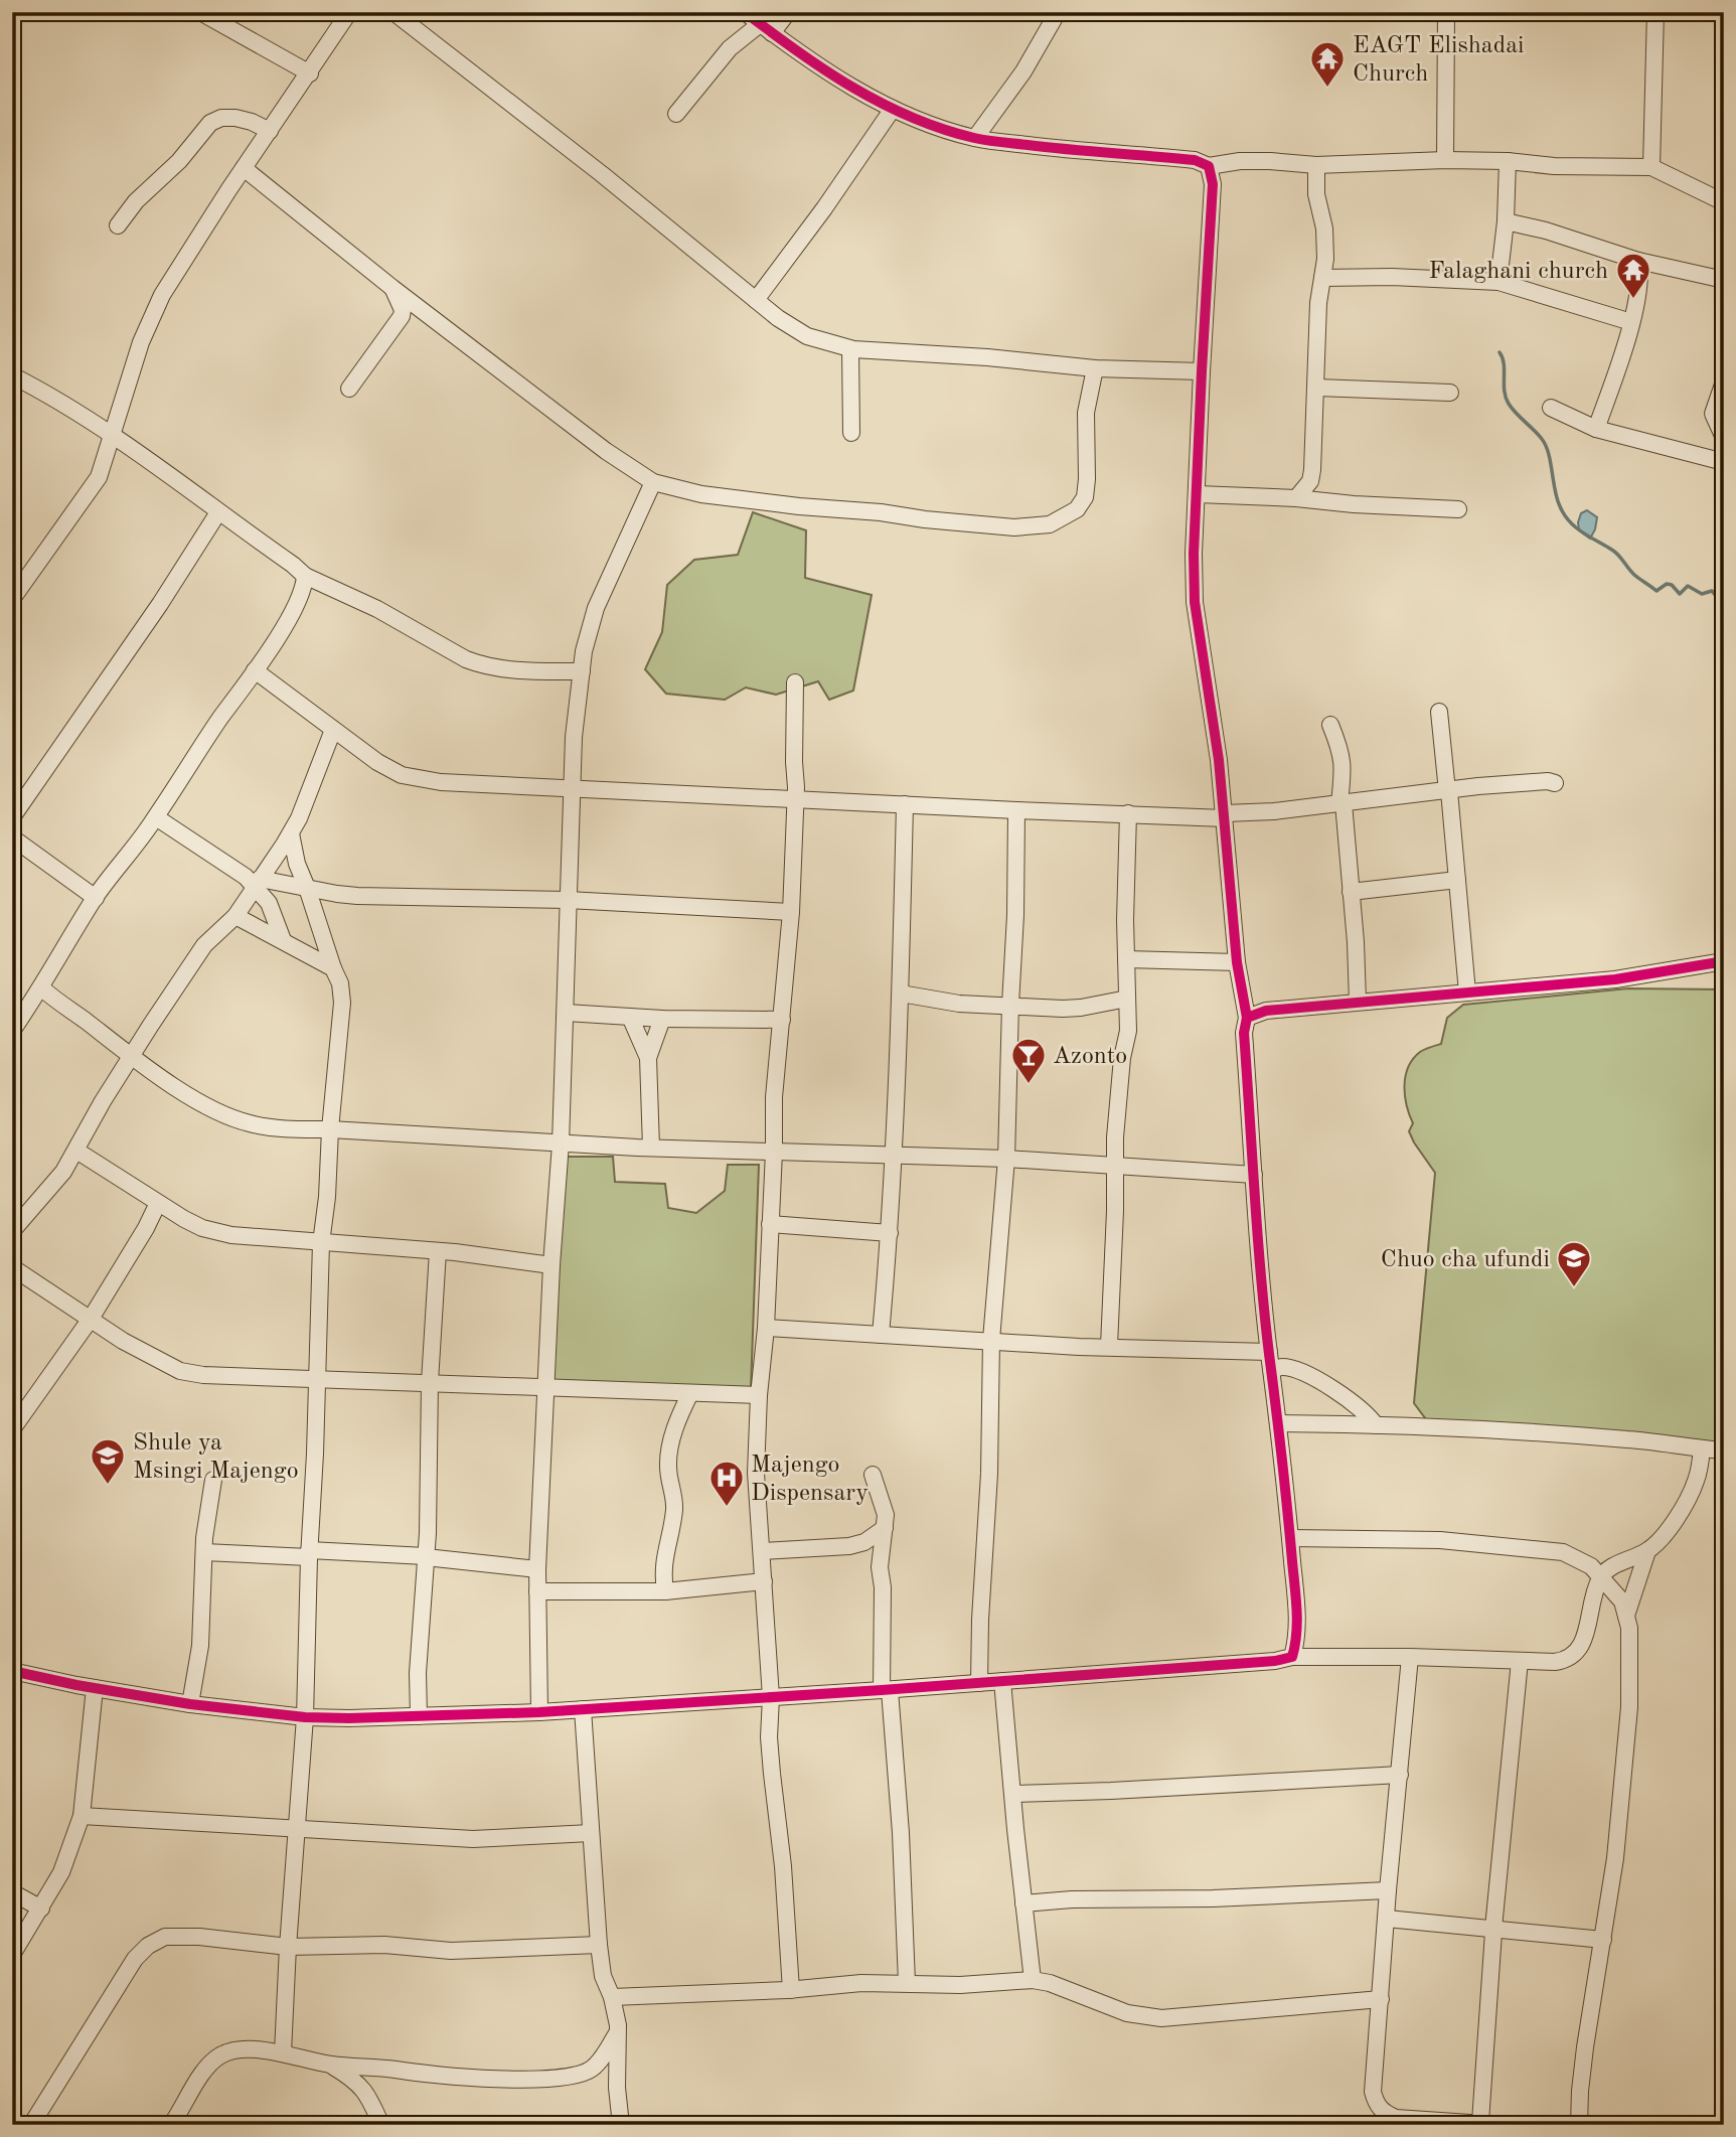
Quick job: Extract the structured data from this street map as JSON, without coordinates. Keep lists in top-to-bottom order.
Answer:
{
  "places": {
    "temple": ["EAGT Elishadai Church", "Falaghani church"],
    "bar": ["Azonto"],
    "school or university": ["Chuo cha ufundi", "Shule ya Msingi Majengo"],
    "hospital": ["Majengo Dispensary"]
  }
}
